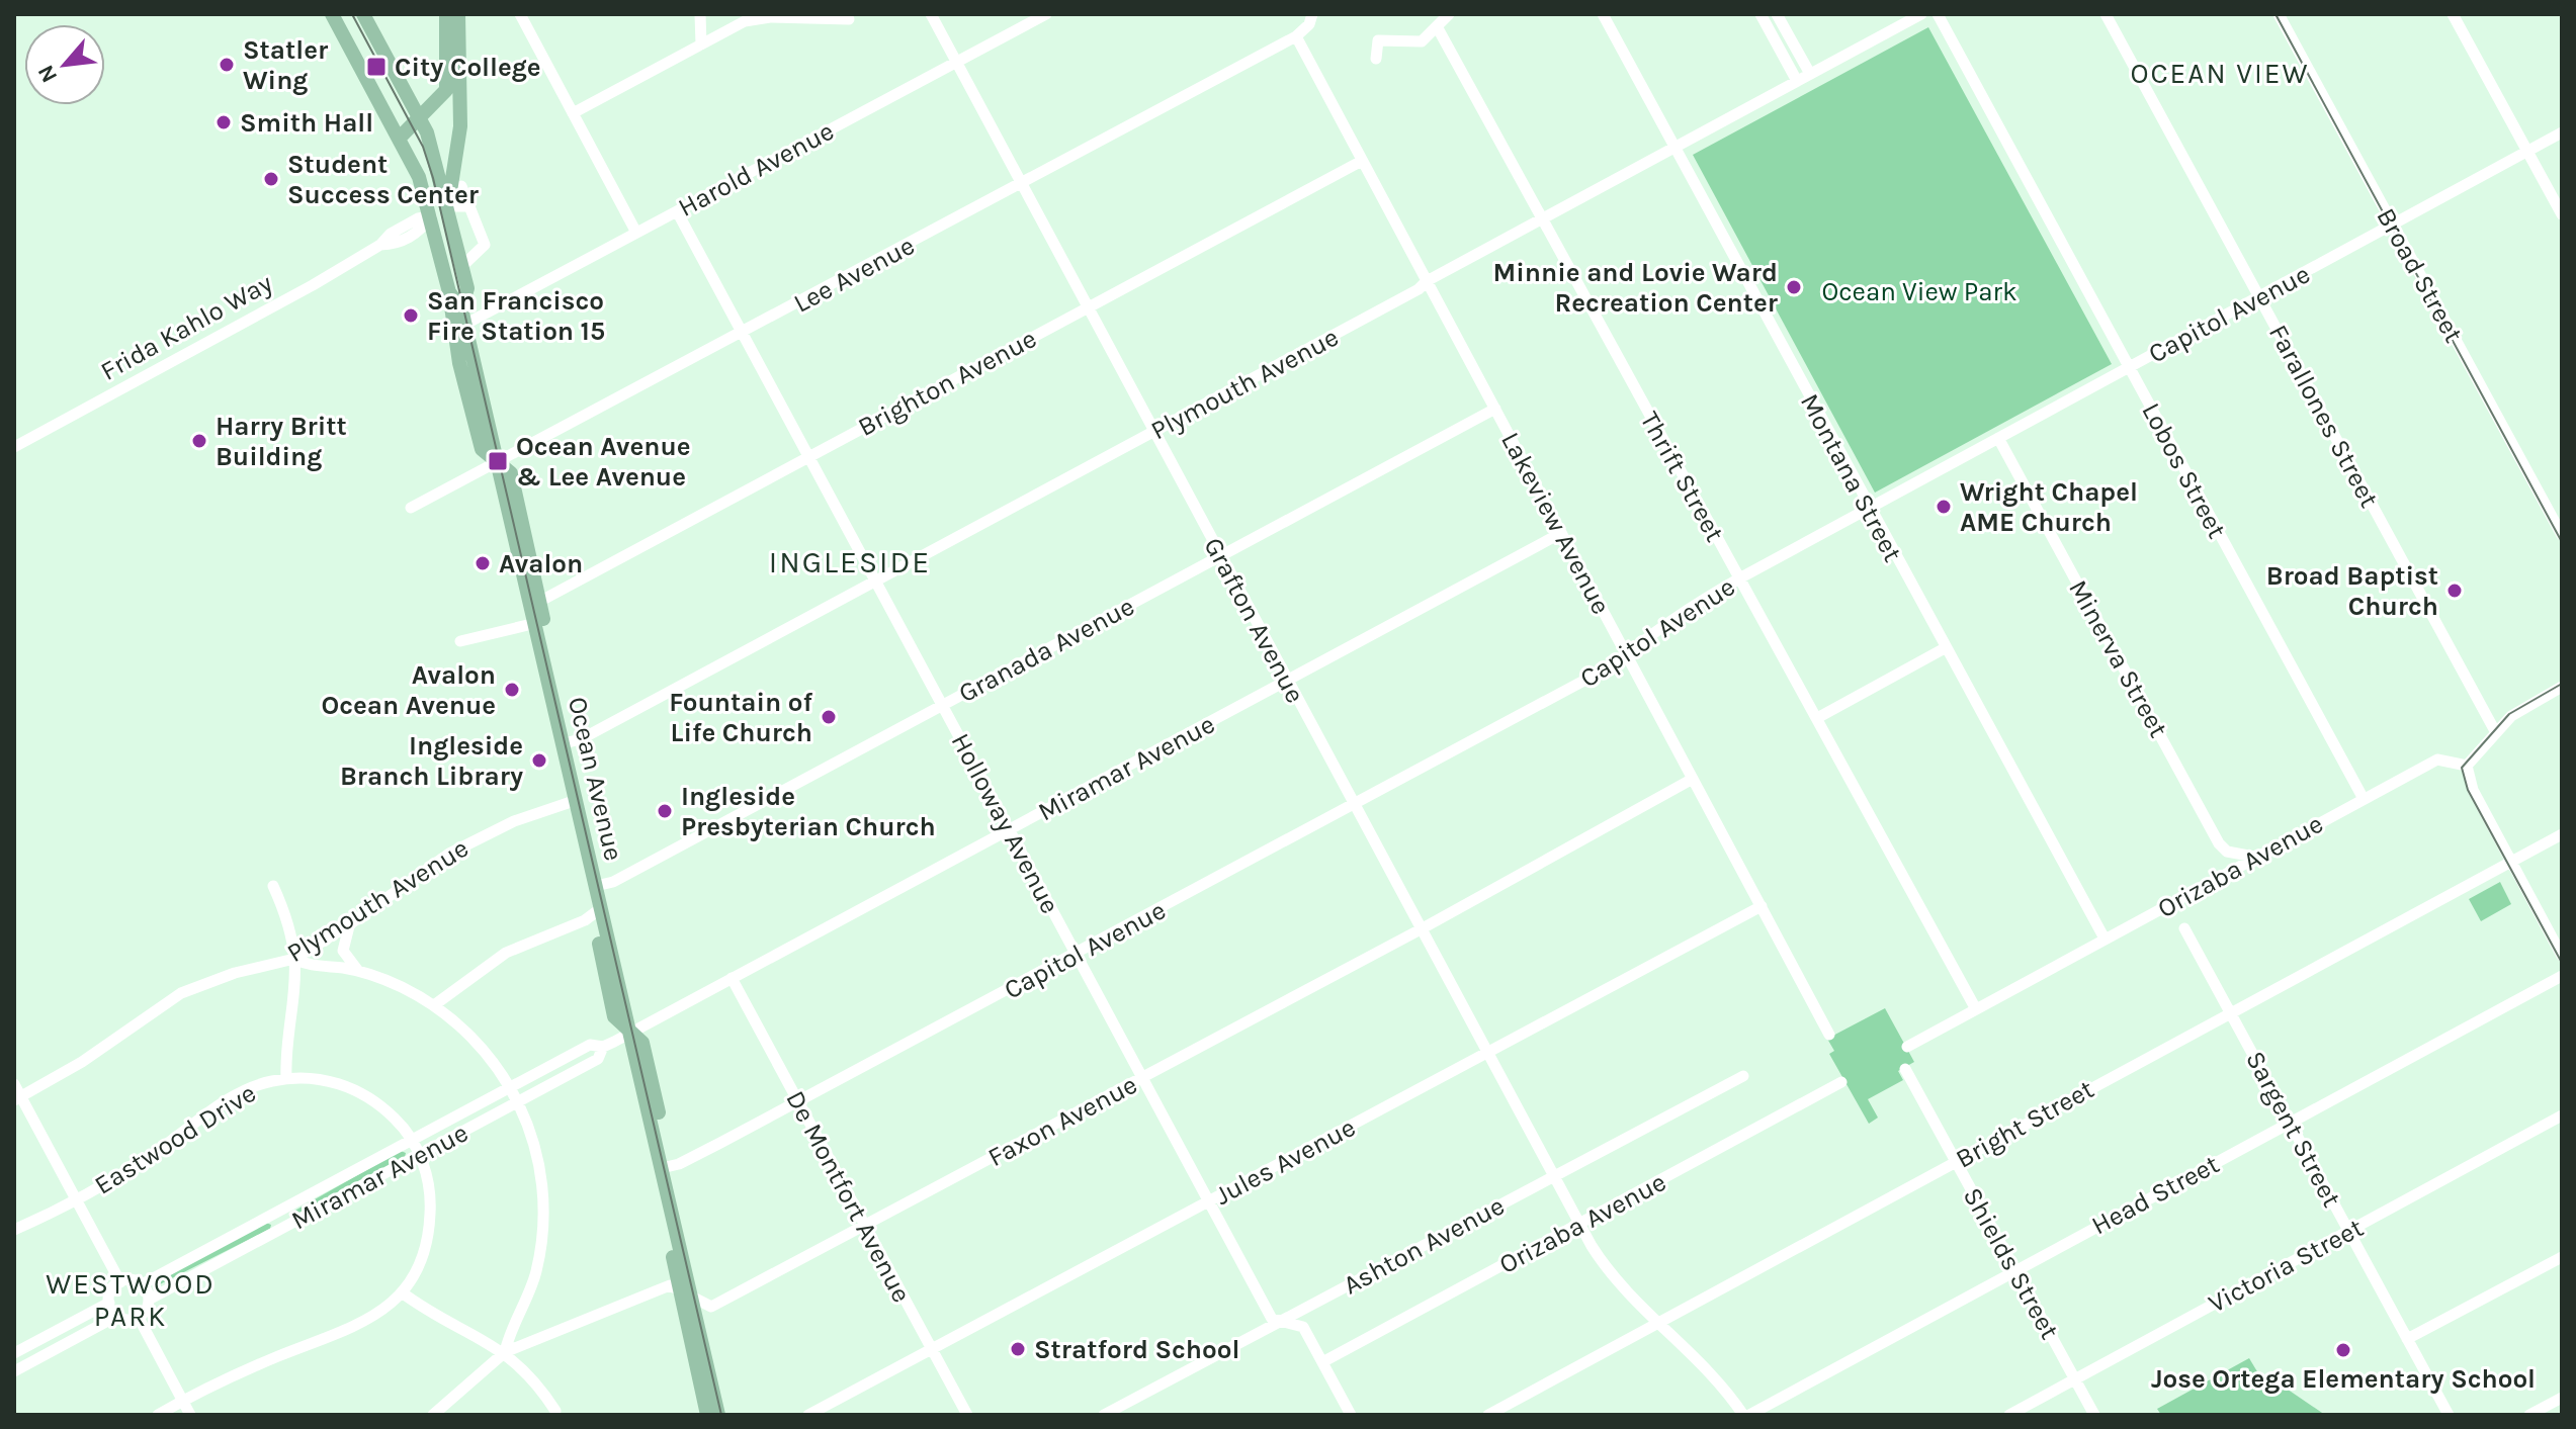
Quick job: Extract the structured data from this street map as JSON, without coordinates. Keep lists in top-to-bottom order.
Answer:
{
  "streets": {
    "main road": ["Ocean Avenue"],
    "street": [
      "Harold Avenue",
      "Lee Avenue",
      "Broad Street",
      "Capitol Avenue",
      "Frida Kahlo Way",
      "Brighton Avenue",
      "Plymouth Avenue",
      "Farallones Street",
      "Lobos Street",
      "Thrift Street",
      "Montana Street",
      "Lakeview Avenue",
      "Grafton Avenue",
      "Granada Avenue",
      "Minerva Street",
      "Miramar Avenue",
      "Holloway Avenue",
      "Orizaba Avenue",
      "Faxon Avenue",
      "Bright Street",
      "Sargent Street",
      "Eastwood Drive",
      "Jules Avenue",
      "Head Street",
      "De Montfort Avenue",
      "Ashton Avenue",
      "Shields Street",
      "Victoria Street"
    ]
  },
  "crossings": [
    ["Harold Avenue", "Grafton Avenue"],
    ["Harold Avenue", "Ocean Avenue"],
    ["Harold Avenue", "Holloway Avenue"],
    ["Lee Avenue", "Lakeview Avenue"],
    ["Lee Avenue", "Grafton Avenue"],
    ["Lee Avenue", "Ocean Avenue"],
    ["Lee Avenue", "Holloway Avenue"],
    ["Broad Street", "Capitol Avenue"],
    ["Capitol Avenue", "Farallones Street"],
    ["Capitol Avenue", "Lobos Street"],
    ["Capitol Avenue", "Thrift Street"],
    ["Capitol Avenue", "Montana Street"],
    ["Capitol Avenue", "Lakeview Avenue"],
    ["Capitol Avenue", "Grafton Avenue"],
    ["Capitol Avenue", "Minerva Street"],
    ["Capitol Avenue", "Ocean Avenue"],
    ["Capitol Avenue", "Holloway Avenue"],
    ["Capitol Avenue", "De Montfort Avenue"],
    ["Frida Kahlo Way", "Ocean Avenue"],
    ["Brighton Avenue", "Lakeview Avenue"],
    ["Brighton Avenue", "Grafton Avenue"],
    ["Brighton Avenue", "Ocean Avenue"],
    ["Brighton Avenue", "Holloway Avenue"],
    ["Plymouth Avenue", "Thrift Street"],
    ["Plymouth Avenue", "Montana Street"],
    ["Plymouth Avenue", "Lakeview Avenue"],
    ["Plymouth Avenue", "Grafton Avenue"],
    ["Plymouth Avenue", "Ocean Avenue"],
    ["Plymouth Avenue", "Holloway Avenue"],
    ["Lobos Street", "Orizaba Avenue"],
    ["Thrift Street", "Orizaba Avenue"],
    ["Montana Street", "Orizaba Avenue"],
    ["Lakeview Avenue", "Granada Avenue"],
    ["Lakeview Avenue", "Miramar Avenue"],
    ["Lakeview Avenue", "Faxon Avenue"],
    ["Lakeview Avenue", "Jules Avenue"],
    ["Grafton Avenue", "Granada Avenue"],
    ["Grafton Avenue", "Miramar Avenue"],
    ["Grafton Avenue", "Orizaba Avenue"],
    ["Grafton Avenue", "Faxon Avenue"],
    ["Grafton Avenue", "Bright Street"],
    ["Grafton Avenue", "Jules Avenue"],
    ["Grafton Avenue", "Ashton Avenue"],
    ["Granada Avenue", "Ocean Avenue"],
    ["Granada Avenue", "Holloway Avenue"],
    ["Minerva Street", "Orizaba Avenue"],
    ["Miramar Avenue", "Ocean Avenue"],
    ["Miramar Avenue", "Holloway Avenue"],
    ["Miramar Avenue", "Eastwood Drive"],
    ["Miramar Avenue", "De Montfort Avenue"],
    ["Ocean Avenue", "Faxon Avenue"],
    ["Holloway Avenue", "Orizaba Avenue"],
    ["Holloway Avenue", "Faxon Avenue"],
    ["Holloway Avenue", "Jules Avenue"],
    ["Holloway Avenue", "Ashton Avenue"],
    ["Faxon Avenue", "De Montfort Avenue"],
    ["Bright Street", "Sargent Street"],
    ["Bright Street", "Shields Street"],
    ["Sargent Street", "Head Street"],
    ["Sargent Street", "Victoria Street"],
    ["Jules Avenue", "De Montfort Avenue"],
    ["Head Street", "Shields Street"],
    ["Shields Street", "Victoria Street"]
  ],
  "districts": ["OCEAN VIEW", "INGLESIDE", "WESTWOOD PARK"],
  "parks": ["Ocean View Park"],
  "places": {
    "other": [
      "Statler Wing",
      "Smith Hall",
      "Student Success Center",
      "Minnie and Lovie Ward Recreation Center",
      "San Francisco Fire Station 15",
      "Harry Britt Building",
      "Wright Chapel AME Church",
      "Avalon",
      "Broad Baptist Church",
      "Avalon Ocean Avenue",
      "Fountain of Life Church",
      "Ingleside Branch Library",
      "Ingleside Presbyterian Church",
      "Stratford School",
      "Jose Ortega Elementary School"
    ],
    "transit": ["City College", "Ocean Avenue & Lee Avenue"]
  },
  "north": "bottom left"
}
